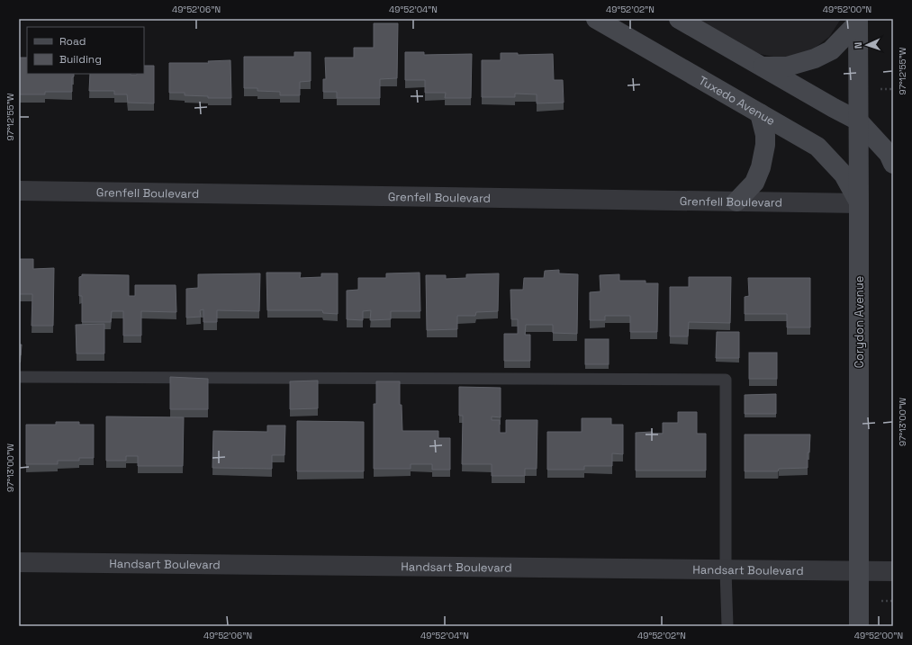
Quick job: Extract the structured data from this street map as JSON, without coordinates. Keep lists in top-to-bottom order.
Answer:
{
  "streets": {
    "main road": ["Tuxedo Avenue", "Corydon Avenue"],
    "street": ["Grenfell Boulevard", "Handsart Boulevard"]
  },
  "crossings": [
    ["Tuxedo Avenue", "Grenfell Boulevard"],
    ["Tuxedo Avenue", "Corydon Avenue"],
    ["Grenfell Boulevard", "Corydon Avenue"],
    ["Corydon Avenue", "Handsart Boulevard"]
  ],
  "legend": ["Road", "Building"],
  "north": "left",
  "coordinates": [
    "49°52'06\"N",
    "49°52'04\"N",
    "49°52'02\"N",
    "49°52'00\"N",
    "97°12'55\"W",
    "97°13'00\"W"
  ]
}
